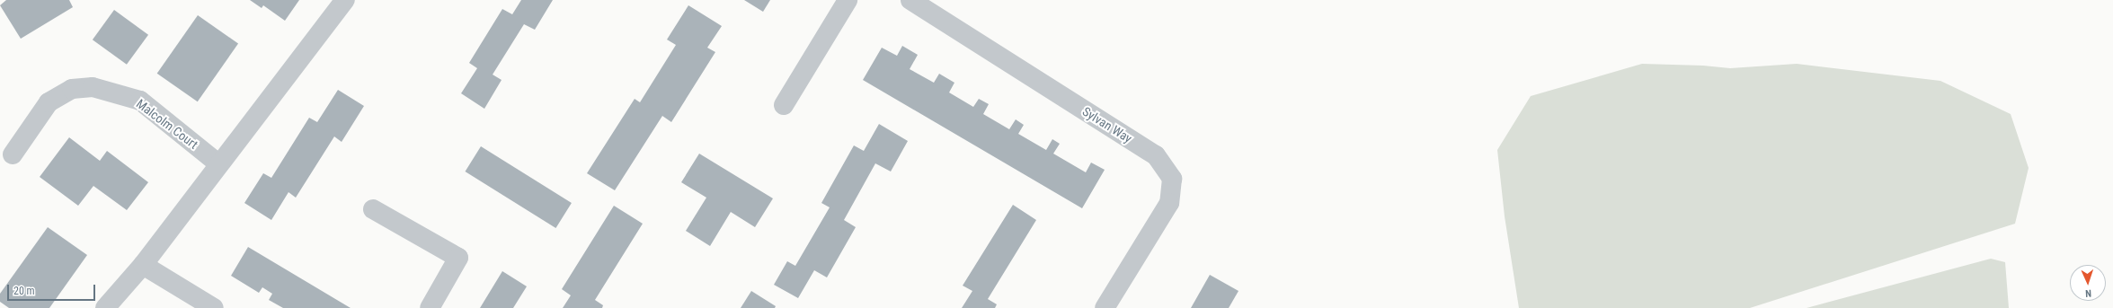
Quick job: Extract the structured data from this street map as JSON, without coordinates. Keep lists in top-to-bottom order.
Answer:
{
  "streets": {
    "street": ["Malcolm Court", "Sylvan Way"]
  },
  "scale_bar": "20 m",
  "north": "bottom"
}
